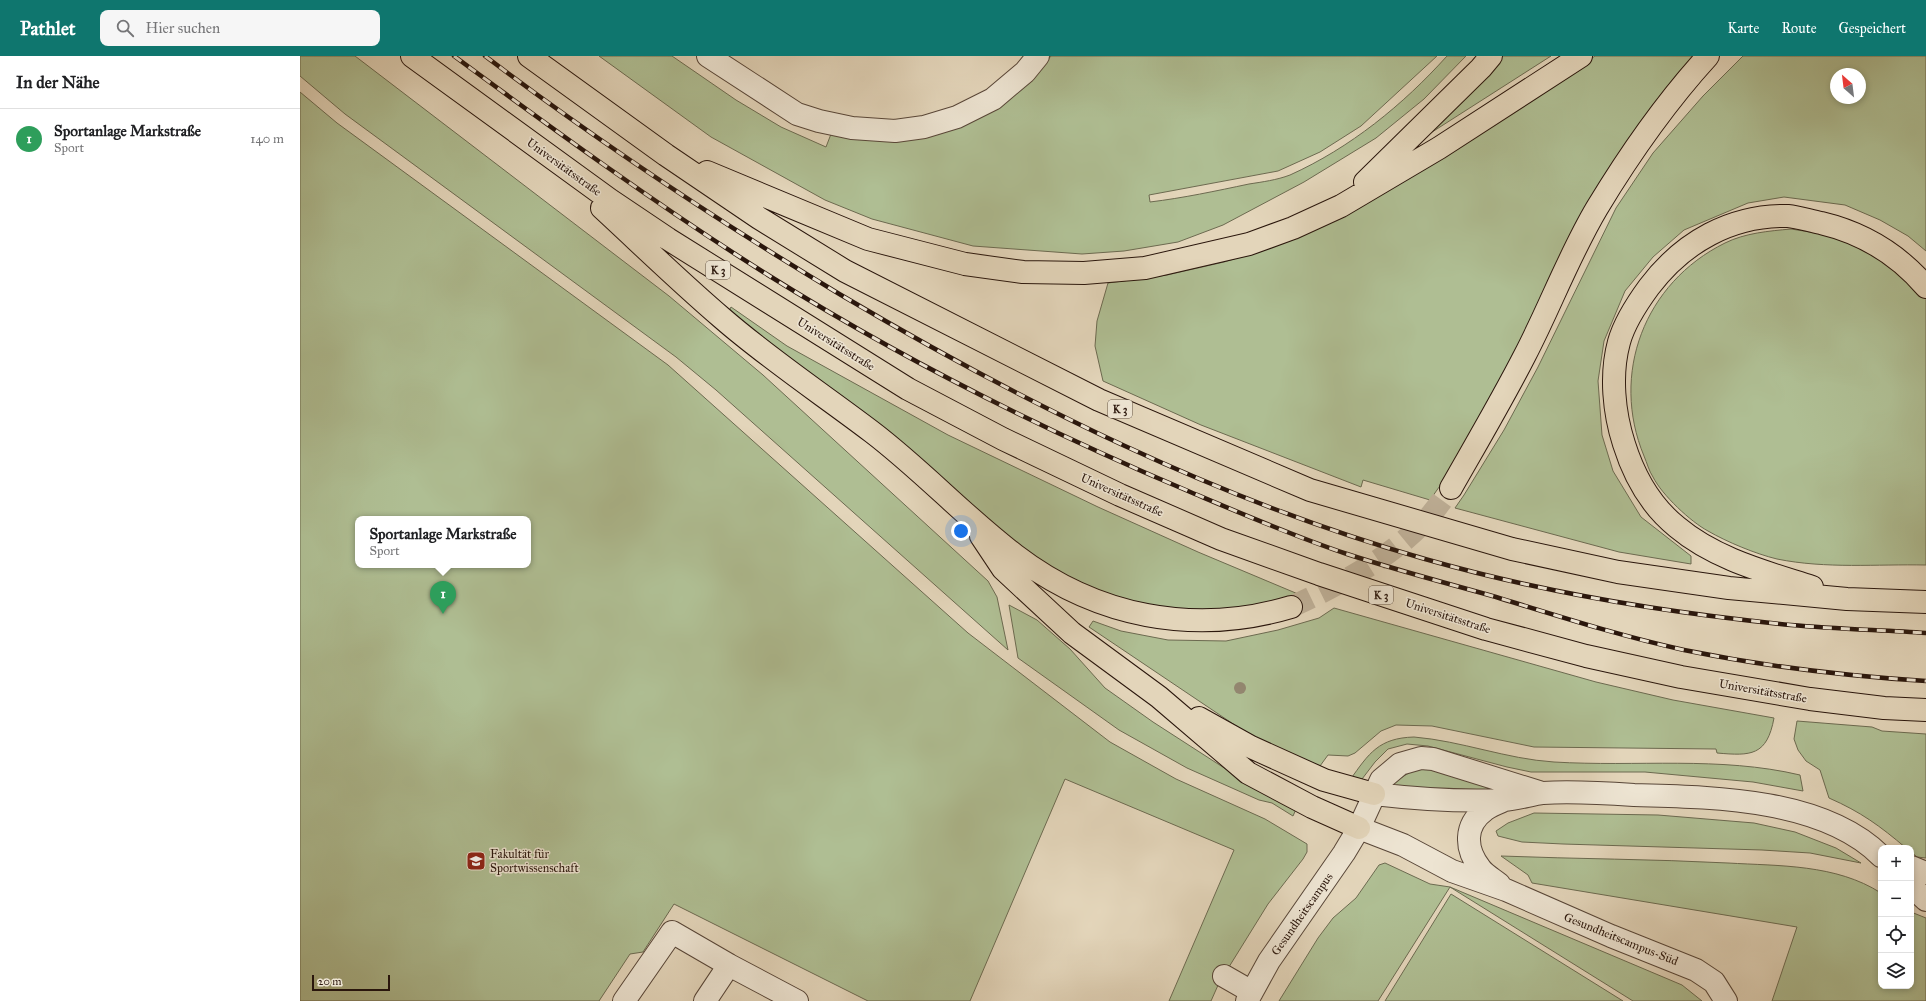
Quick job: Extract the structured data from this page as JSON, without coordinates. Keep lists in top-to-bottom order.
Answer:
{
  "streets": {
    "highway": ["Universitätsstraße", "K 3"],
    "street": ["Gesundheitscampus", "Gesundheitscampus-Süd"]
  },
  "crossings": [
    ["Gesundheitscampus", "Gesundheitscampus-Süd"]
  ],
  "places": {
    "school or university": ["Fakultät für Sportwissenschaft"]
  },
  "scale_bar": "20 m",
  "north": "top left",
  "page": {
    "header": "Pathlet",
    "search": "Hier suchen",
    "nav": ["Karte", "Route", "Gespeichert"],
    "heading": "In der Nähe",
    "list": [
      {
        "mark": "1",
        "name": "Sportanlage Markstraße",
        "note": "Sport",
        "value": "140 m"
      }
    ],
    "popup": ["Sportanlage Markstraße", "Sport"],
    "pins": "1",
    "map_buttons": ["+", "−"],
    "scale": "20 m"
  }
}
